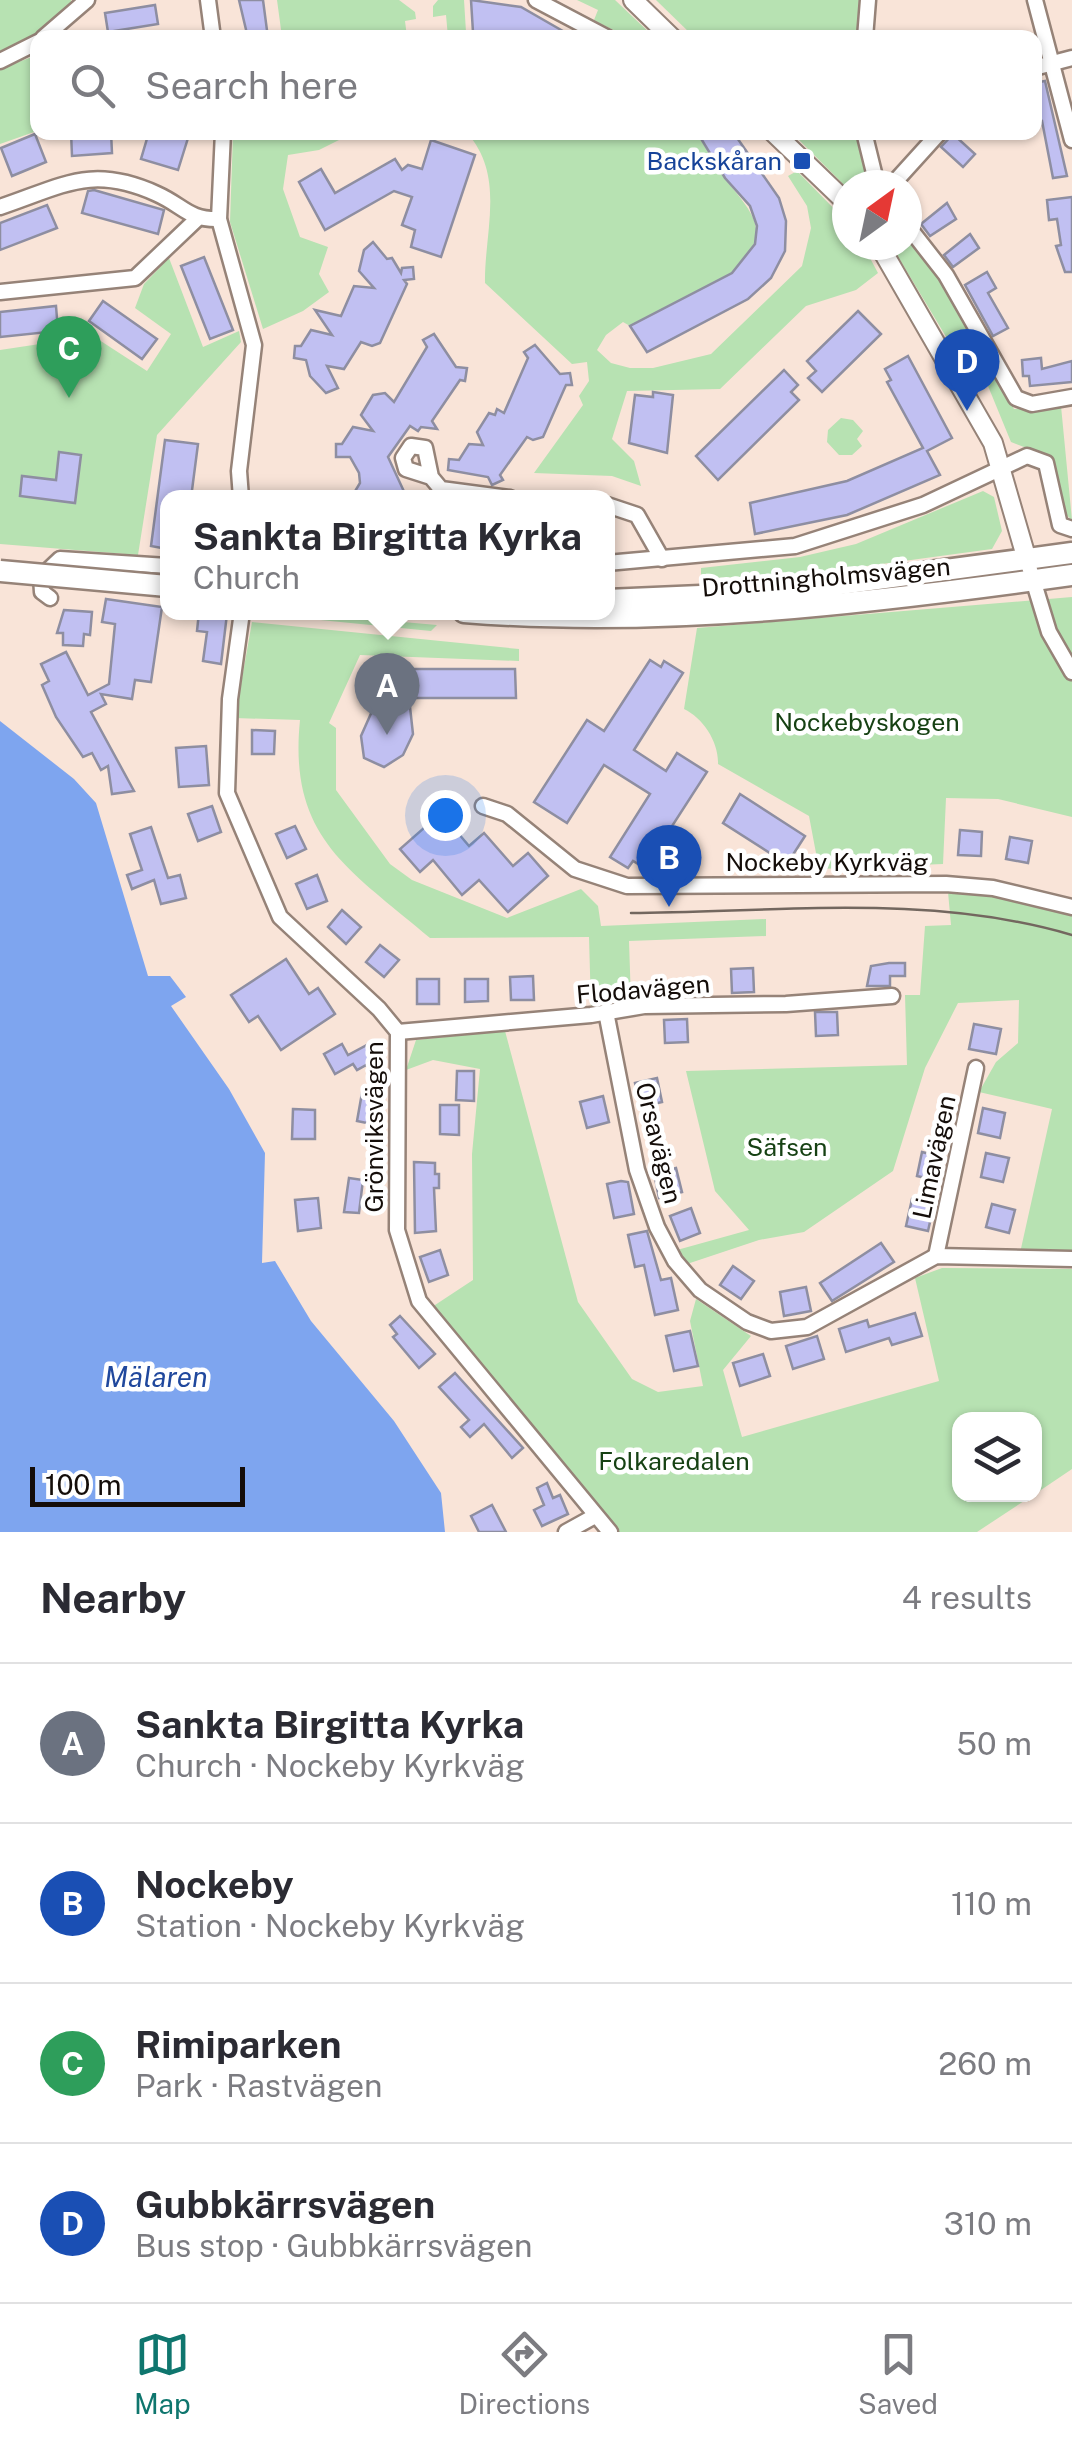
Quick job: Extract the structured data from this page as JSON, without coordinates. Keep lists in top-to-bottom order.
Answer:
{
  "streets": {
    "main road": ["Drottningholmsvägen"],
    "street": [
      "Nockeby Kyrkväg",
      "Flodavägen",
      "Grönviksvägen",
      "Orsavägen",
      "Limavägen"
    ]
  },
  "crossings": [
    ["Flodavägen", "Grönviksvägen"],
    ["Flodavägen", "Orsavägen"],
    ["Orsavägen", "Limavägen"]
  ],
  "water": ["Mälaren"],
  "parks": ["Nockebyskogen", "Säfsen", "Folkaredalen"],
  "places": {
    "transit": ["Backskåran"]
  },
  "scale_bar": "100 m",
  "north": "top right",
  "page": {
    "search": "Search here",
    "pins": [
      "C",
      "D",
      "A",
      "B"
    ],
    "popup": ["Sankta Birgitta Kyrka", "Church"],
    "scale": "100 m",
    "heading": ["Nearby", "4 results"],
    "list": [
      {
        "mark": "A",
        "name": "Sankta Birgitta Kyrka",
        "note": "Church · Nockeby Kyrkväg",
        "value": "50 m"
      },
      {
        "mark": "B",
        "name": "Nockeby",
        "note": "Station · Nockeby Kyrkväg",
        "value": "110 m"
      },
      {
        "mark": "C",
        "name": "Rimiparken",
        "note": "Park · Rastvägen",
        "value": "260 m"
      },
      {
        "mark": "D",
        "name": "Gubbkärrsvägen",
        "note": "Bus stop · Gubbkärrsvägen",
        "value": "310 m"
      }
    ],
    "nav": ["Map", "Directions", "Saved"]
  }
}
